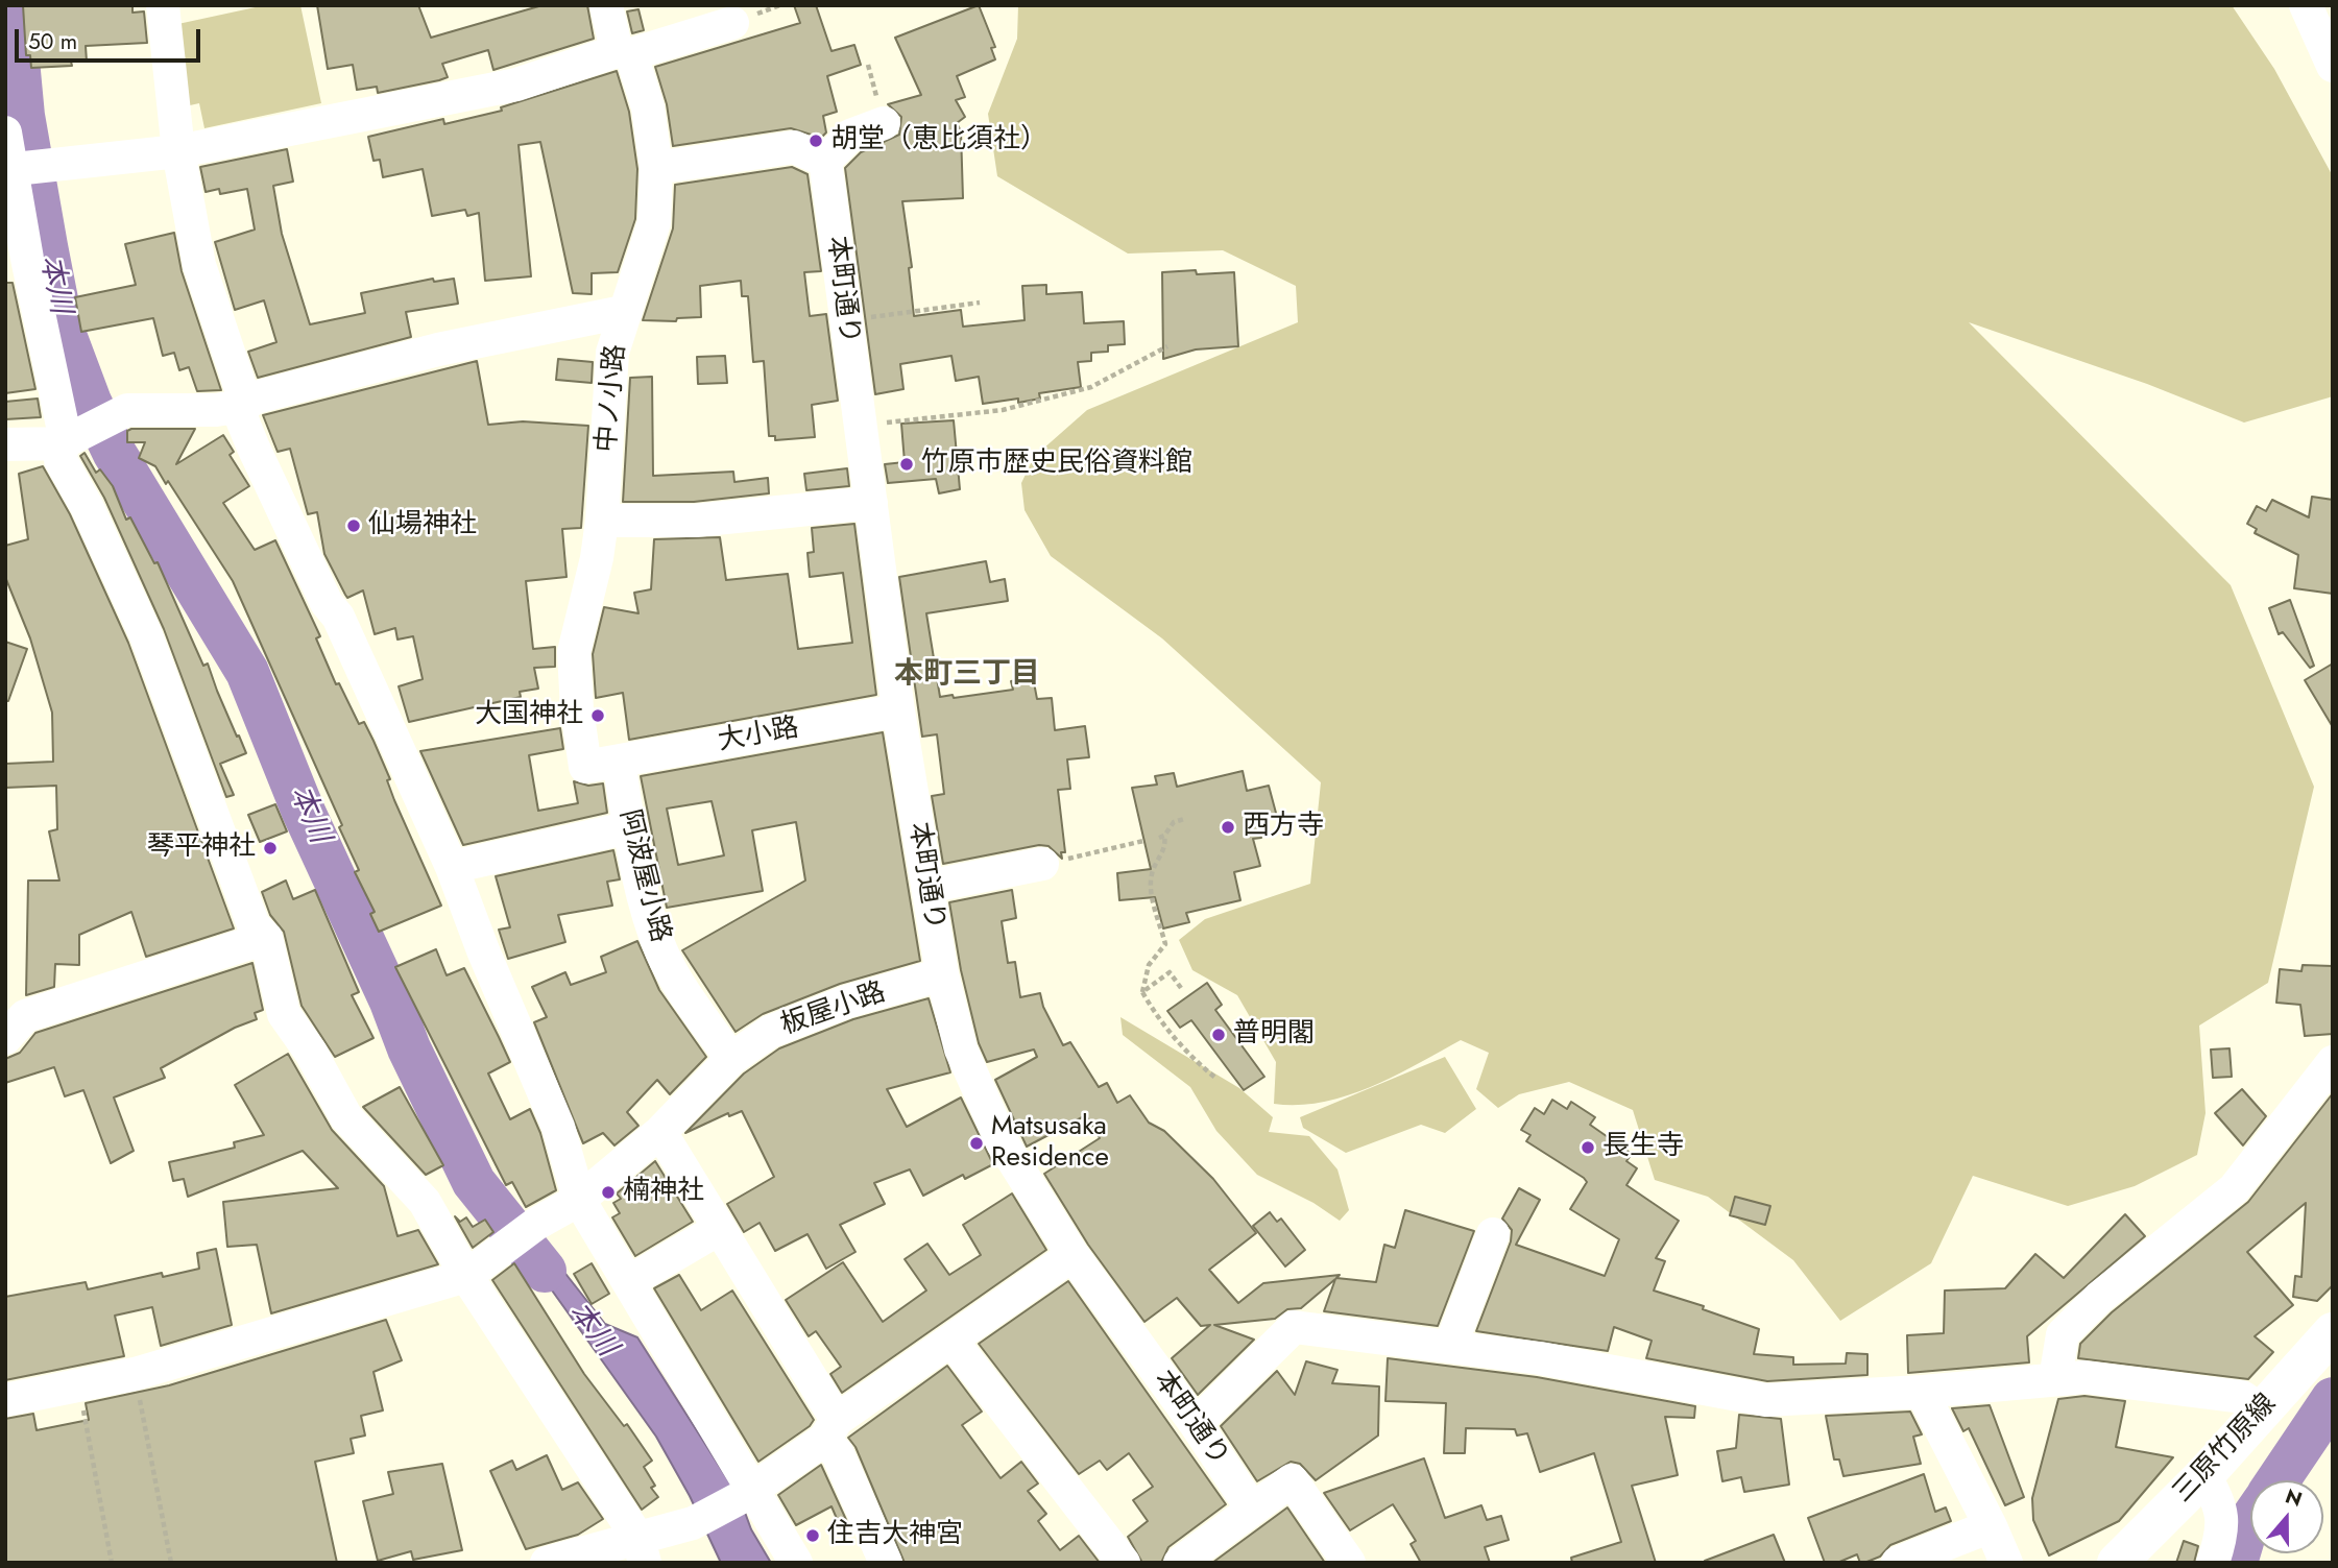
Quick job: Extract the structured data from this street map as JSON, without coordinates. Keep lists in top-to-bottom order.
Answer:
{
  "streets": {
    "main road": ["三原竹原線"],
    "street": [
      "本町通り",
      "中ノ小路",
      "大小路",
      "阿波屋小路",
      "板屋小路"
    ]
  },
  "crossings": [
    ["本町通り", "大小路"],
    ["本町通り", "板屋小路"],
    ["中ノ小路", "大小路"],
    ["大小路", "阿波屋小路"],
    ["阿波屋小路", "板屋小路"]
  ],
  "districts": ["本町三丁目"],
  "water": ["本川"],
  "places": [
    "胡堂（恵比須社）",
    "竹原市歴史民俗資料館",
    "仙場神社",
    "大国神社",
    "西方寺",
    "琴平神社",
    "普明閣",
    "Matsusaka Residence",
    "長生寺",
    "楠神社",
    "住吉大神宮"
  ],
  "scale_bar": "50 m",
  "north": "top"
}
